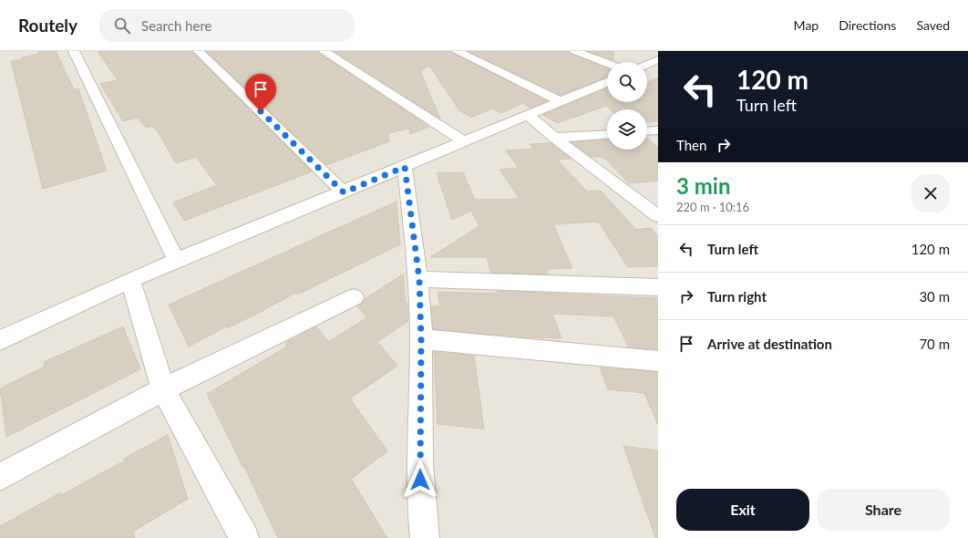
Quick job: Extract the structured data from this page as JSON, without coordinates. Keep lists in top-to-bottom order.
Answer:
{
  "page": {
    "header": "Routely",
    "search": "Search here",
    "nav": ["Map", "Directions", "Saved"],
    "turn": ["120 m", "Turn left"],
    "then": "Then",
    "heading": ["3 min", "220 m · 10:16"],
    "list": [
      {
        "name": "Turn left",
        "value": "120 m"
      },
      {
        "name": "Turn right",
        "value": "30 m"
      },
      {
        "name": "Arrive at destination",
        "value": "70 m"
      }
    ],
    "buttons": ["Exit", "Share"]
  }
}
